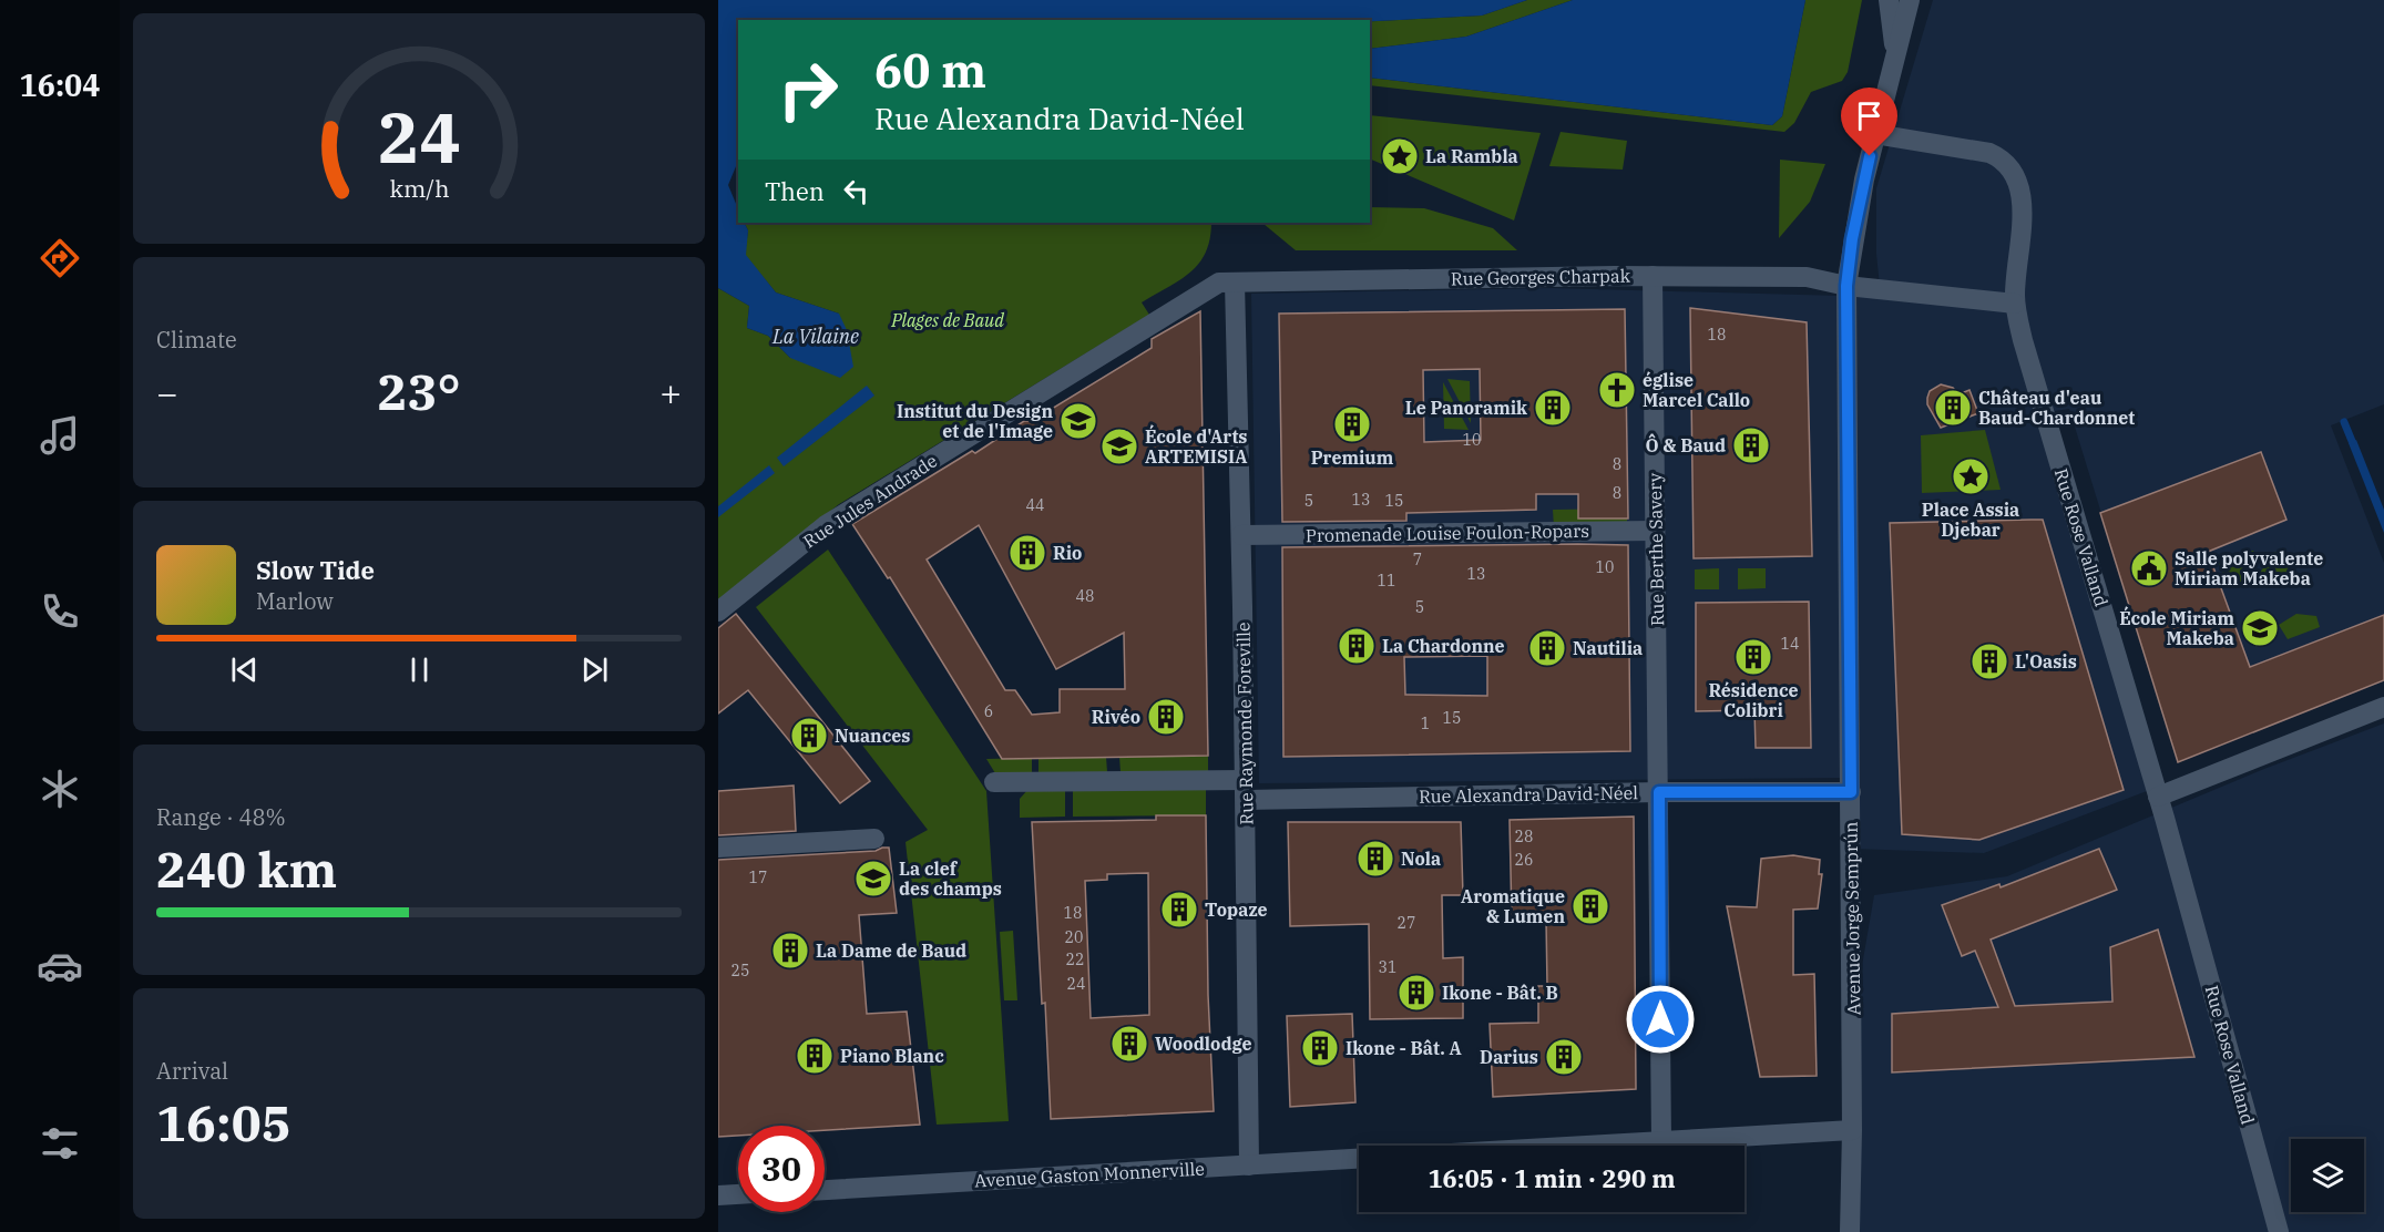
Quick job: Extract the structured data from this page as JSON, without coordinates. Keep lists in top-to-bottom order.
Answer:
{
  "streets": {
    "street": [
      "Rue Georges Charpak",
      "Rue Jules Andrade",
      "Promenade Louise Foulon-Ropars",
      "Rue Rose Valland",
      "Rue Berthe Savery",
      "Rue Raymonde Foreville",
      "Rue Alexandra David-Néel",
      "Avenue Jorge Semprún",
      "Avenue Gaston Monnerville"
    ]
  },
  "crossings": [
    ["Rue Georges Charpak", "Rue Jules Andrade"],
    ["Rue Georges Charpak", "Rue Rose Valland"],
    ["Rue Georges Charpak", "Rue Berthe Savery"],
    ["Rue Georges Charpak", "Rue Raymonde Foreville"],
    ["Rue Georges Charpak", "Avenue Jorge Semprún"],
    ["Rue Jules Andrade", "Rue Raymonde Foreville"],
    ["Promenade Louise Foulon-Ropars", "Rue Berthe Savery"],
    ["Promenade Louise Foulon-Ropars", "Rue Raymonde Foreville"],
    ["Rue Rose Valland", "Avenue Jorge Semprún"],
    ["Rue Berthe Savery", "Rue Alexandra David-Néel"],
    ["Rue Raymonde Foreville", "Rue Alexandra David-Néel"],
    ["Rue Raymonde Foreville", "Avenue Gaston Monnerville"],
    ["Rue Alexandra David-Néel", "Avenue Jorge Semprún"]
  ],
  "water": ["La Vilaine"],
  "parks": ["Plages de Baud"],
  "places": {
    "place": ["La Rambla", "Place Assia Djebar"],
    "church": ["église Marcel Callo"],
    "building": [
      "Le Panoramik",
      "Château d'eau Baud-Chardonnet",
      "Premium",
      "Ô & Baud",
      "Rio",
      "La Chardonne",
      "Nautilia",
      "Résidence Colibri",
      "L'Oasis",
      "Rivéo",
      "Nuances",
      "Nola",
      "Aromatique & Lumen",
      "Topaze",
      "La Dame de Baud",
      "Ikone - Bât. B",
      "Woodlodge",
      "Ikone - Bât. A",
      "Piano Blanc",
      "Darius"
    ],
    "school or university": [
      "Institut du Design et de l'Image",
      "École d'Arts ARTEMISIA",
      "École Miriam Makeba",
      "La clef des champs"
    ],
    "public building": ["Salle polyvalente Miriam Makeba"]
  },
  "house_numbers": [
    "18",
    "10",
    "8",
    "8",
    "13",
    "5",
    "15",
    "44",
    "7",
    "10",
    "13",
    "11",
    "48",
    "5",
    "14",
    "6",
    "15",
    "1",
    "28",
    "26",
    "17",
    "18",
    "27",
    "20",
    "22",
    "31",
    "25",
    "24"
  ],
  "page": {
    "tabs": "16:04",
    "turn": ["60 m", "Rue Alexandra David-Néel"],
    "then": "Then",
    "tile": [
      "Climate",
      ["Range · 48%", "240 km"],
      ["Arrival", "16:05"]
    ],
    "heat": ["−", "23°", "+"],
    "song": ["Slow Tide", "Marlow"],
    "limit": "30",
    "trip": "16:05 · 1 min · 290 m",
    "gauge": ["24", "km/h"]
  }
}
